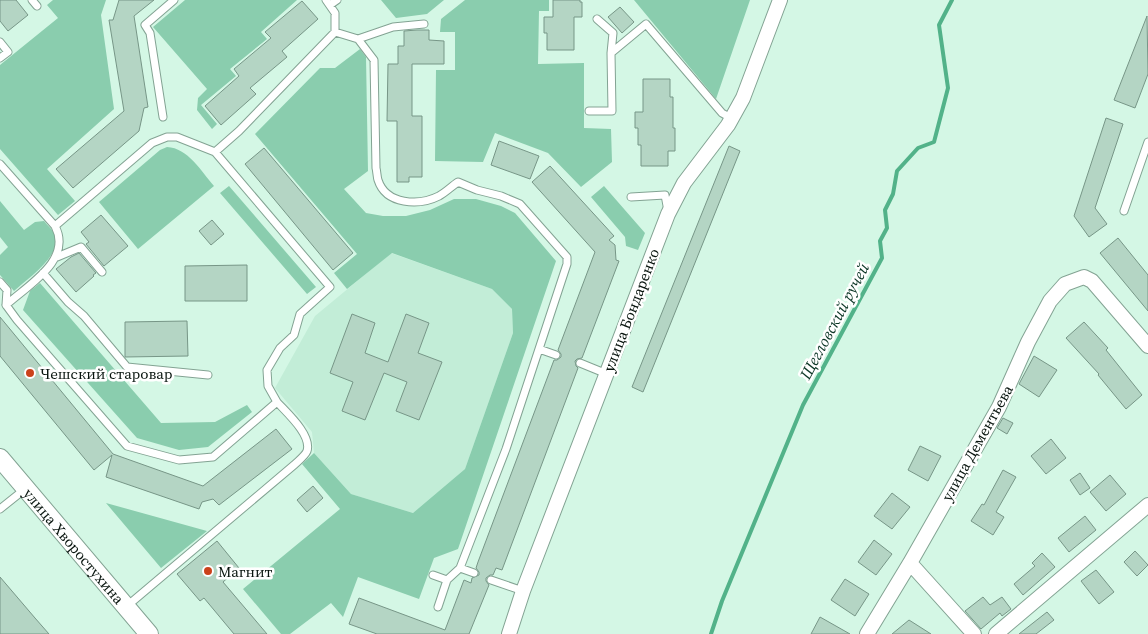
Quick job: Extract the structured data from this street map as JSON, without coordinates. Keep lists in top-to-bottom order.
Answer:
{
  "streets": {
    "street": ["улица Бондаренко", "улица Дементьева", "улица Хворостухина"]
  },
  "water": ["Щегловский ручей"],
  "places": ["Чешский старовар", "Магнит"]
}
